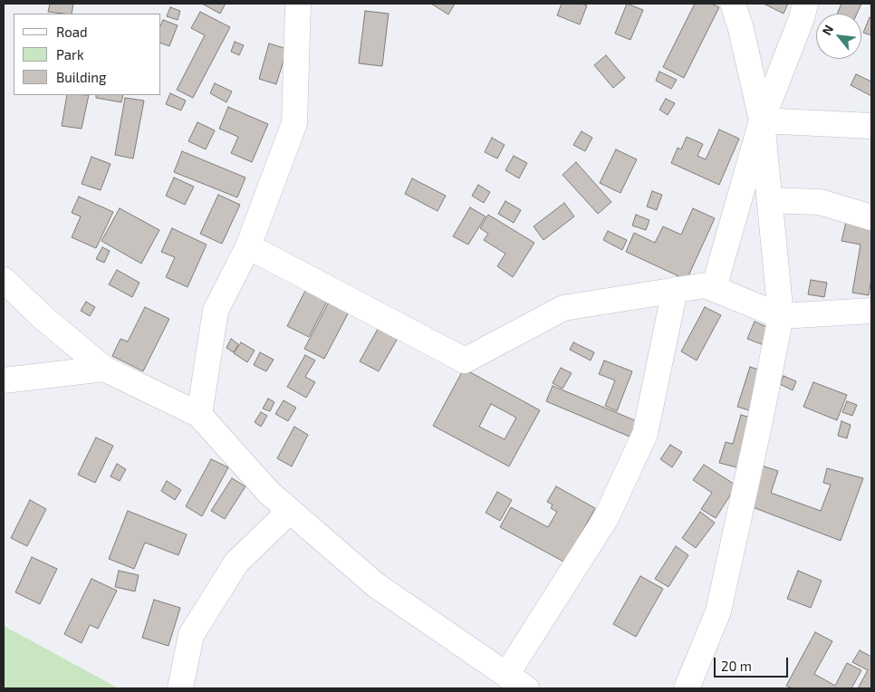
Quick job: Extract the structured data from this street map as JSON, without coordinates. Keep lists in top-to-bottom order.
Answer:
{
  "legend": ["Road", "Park", "Building"],
  "scale_bar": "20 m",
  "north": "top left"
}
